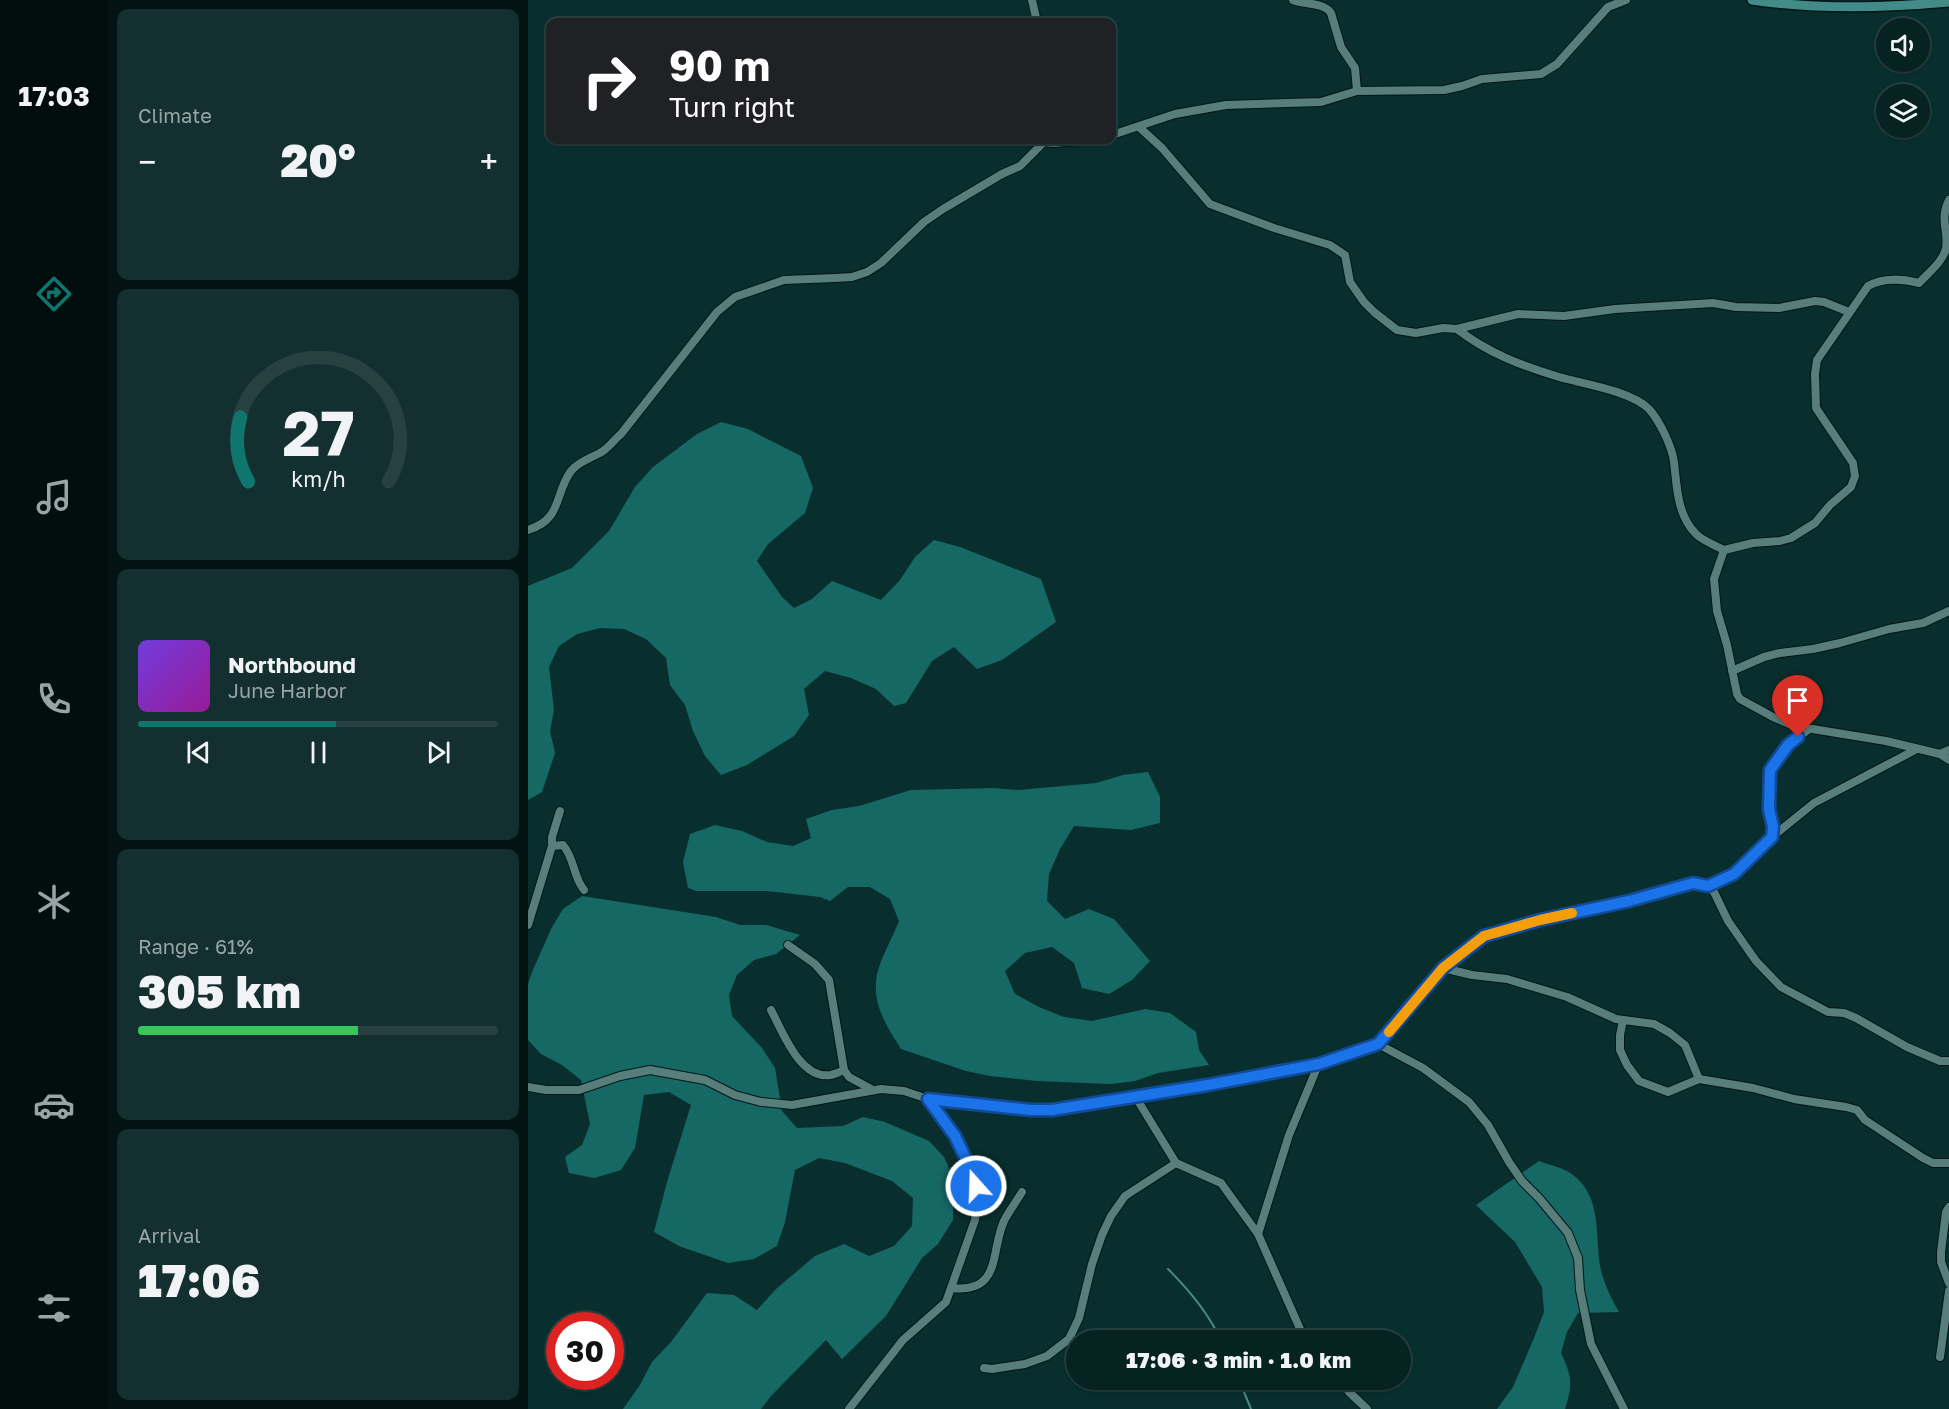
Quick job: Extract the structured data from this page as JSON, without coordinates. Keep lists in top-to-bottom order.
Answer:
{
  "page": {
    "tabs": "17:03",
    "tile": [
      "Climate",
      ["Range · 61%", "305 km"],
      ["Arrival", "17:06"]
    ],
    "turn": ["90 m", "Turn right"],
    "heat": ["−", "20°", "+"],
    "song": ["Northbound", "June Harbor"],
    "limit": "30",
    "trip": "17:06 · 3 min · 1.0 km",
    "gauge": ["27", "km/h"]
  }
}
